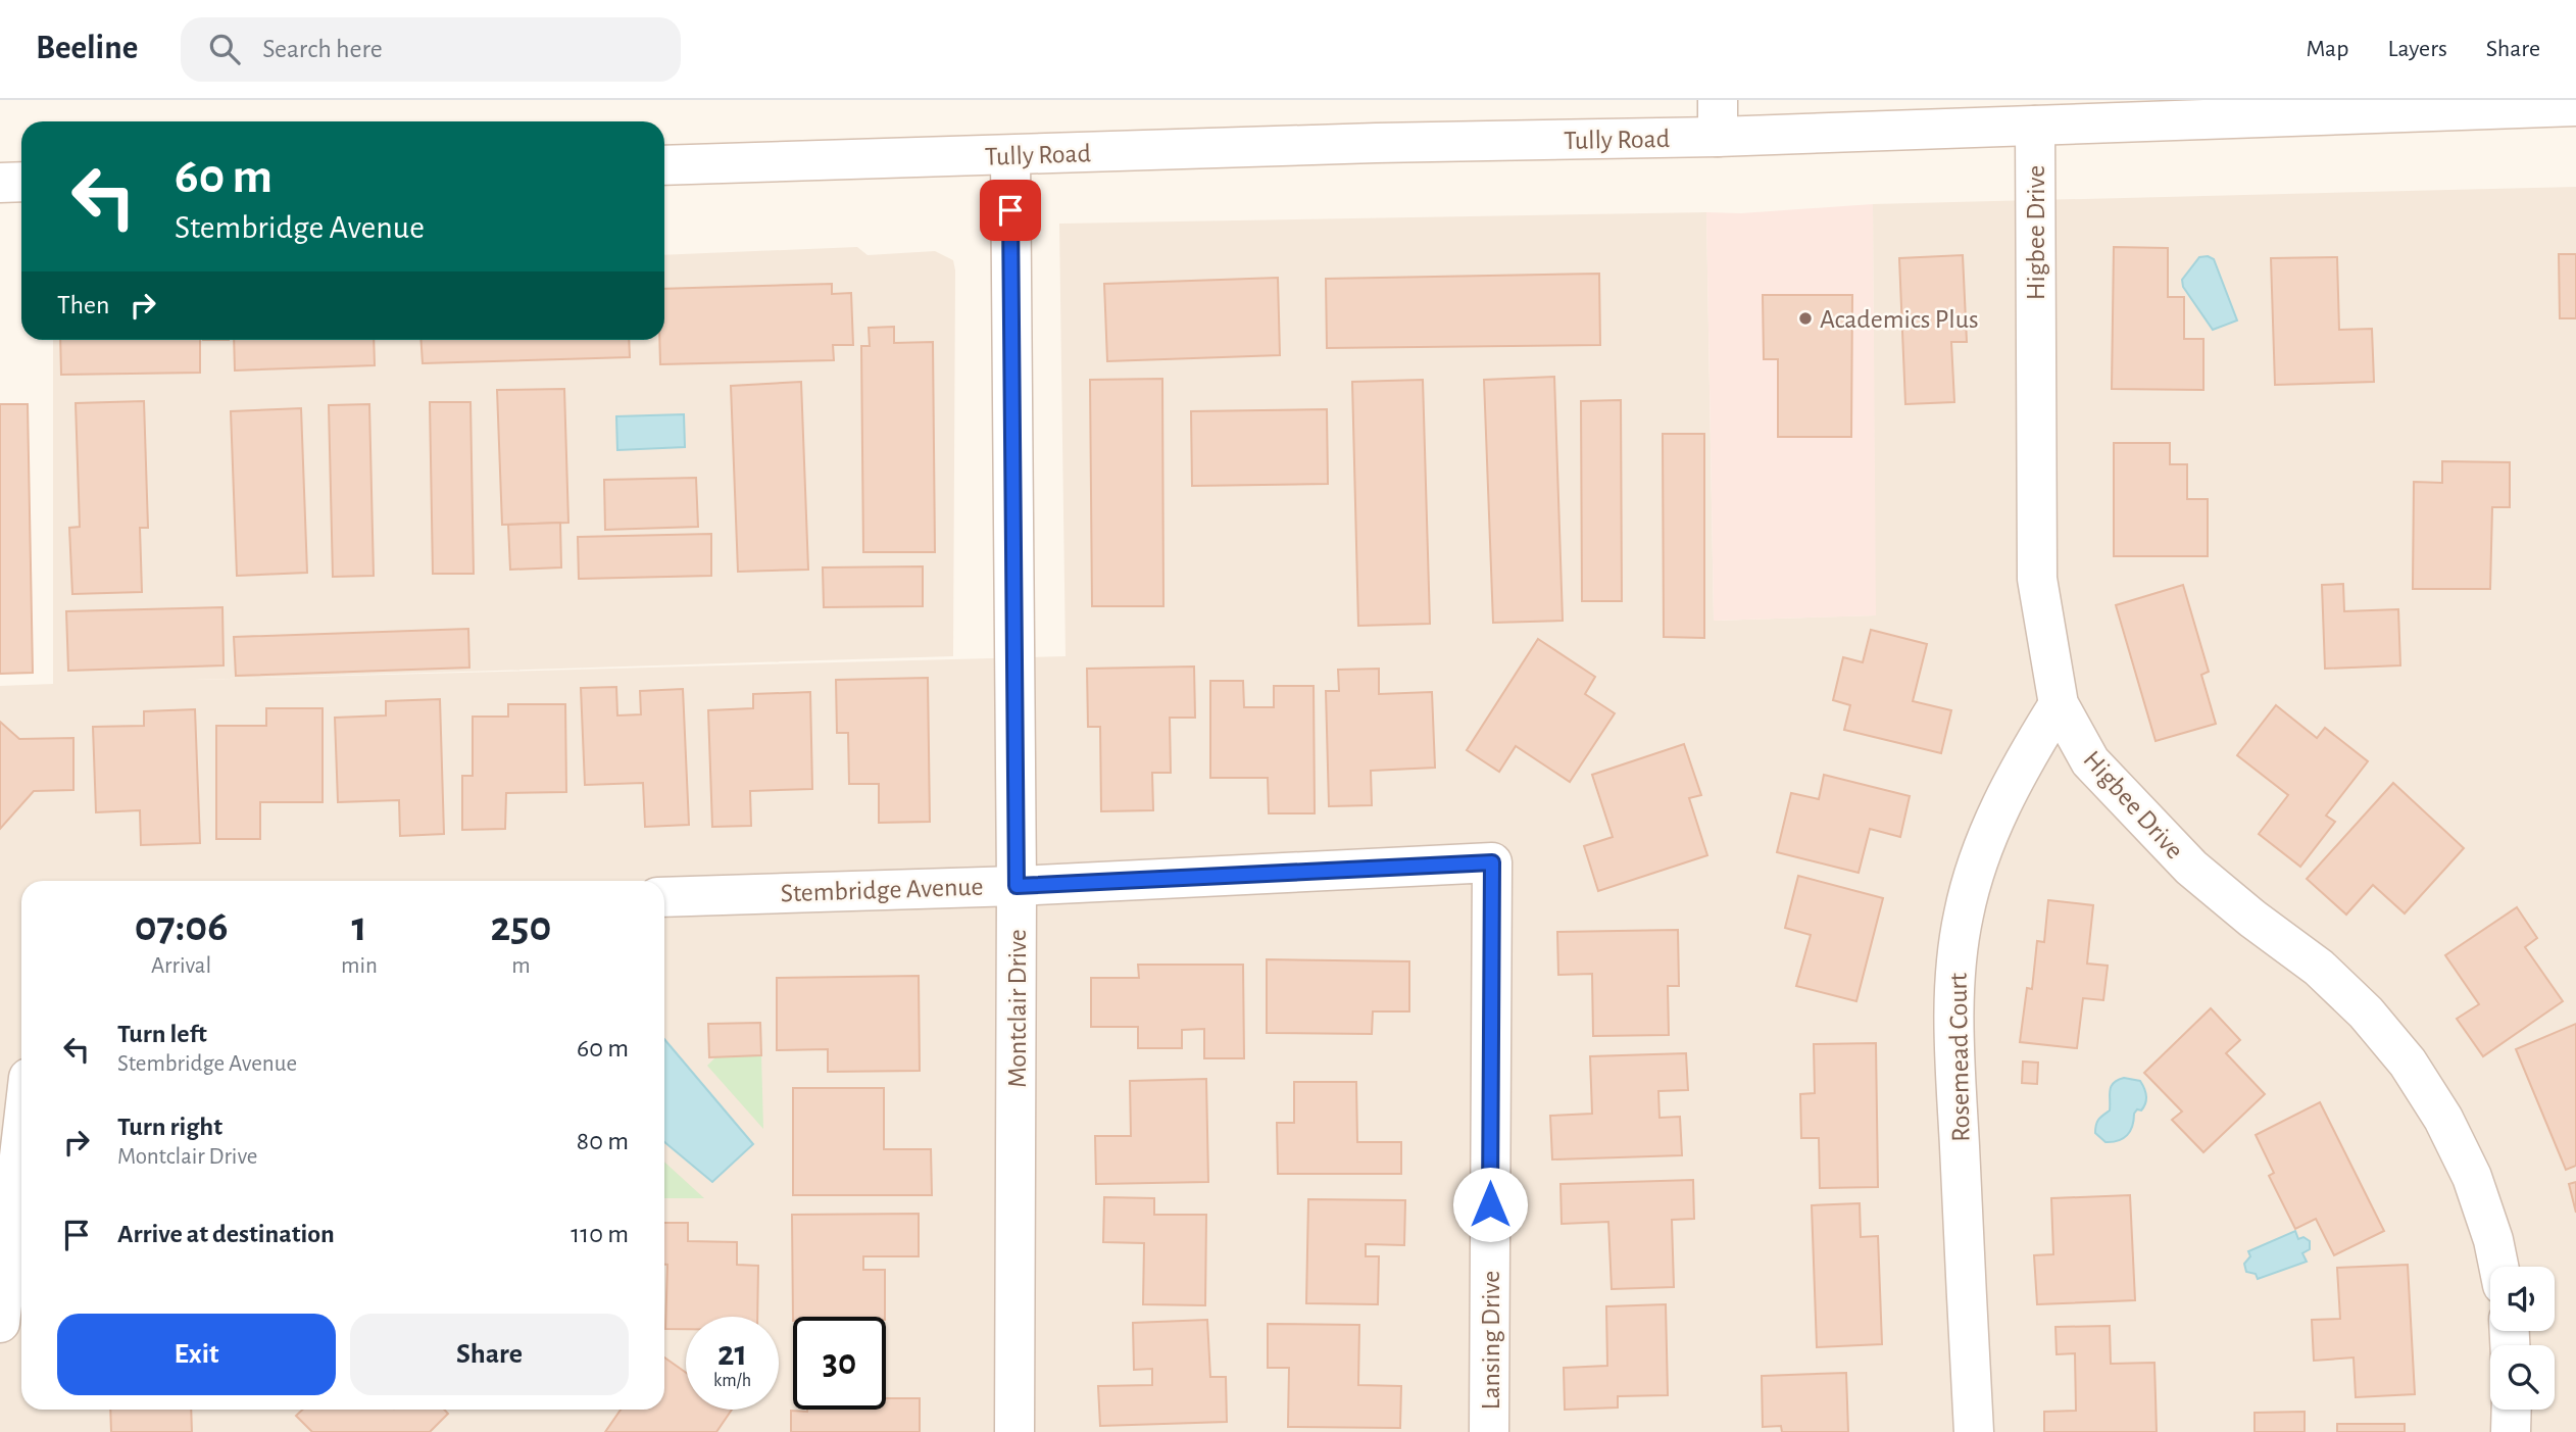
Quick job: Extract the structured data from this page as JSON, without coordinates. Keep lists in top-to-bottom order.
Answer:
{
  "streets": {
    "street": [
      "Tully Road",
      "Higbee Drive",
      "Stembridge Avenue",
      "Montclair Drive",
      "Rosemead Court",
      "Lansing Drive"
    ]
  },
  "crossings": [
    ["Tully Road", "Higbee Drive"],
    ["Tully Road", "Montclair Drive"],
    ["Higbee Drive", "Rosemead Court"],
    ["Stembridge Avenue", "Montclair Drive"],
    ["Stembridge Avenue", "Lansing Drive"]
  ],
  "places": ["Academics Plus"],
  "page": {
    "header": "Beeline",
    "search": "Search here",
    "nav": ["Map", "Layers", "Share"],
    "turn": ["60 m", "Stembridge Avenue"],
    "then": "Then",
    "eta": [
      "07:06",
      "Arrival",
      "1",
      "min",
      "250",
      "m"
    ],
    "list": [
      {
        "name": "Turn left",
        "note": "Stembridge Avenue",
        "value": "60 m"
      },
      {
        "name": "Turn right",
        "note": "Montclair Drive",
        "value": "80 m"
      },
      {
        "name": "Arrive at destination",
        "value": "110 m"
      }
    ],
    "buttons": ["Exit", "Share"],
    "speed": "21 km/h",
    "limit": "30"
  }
}
